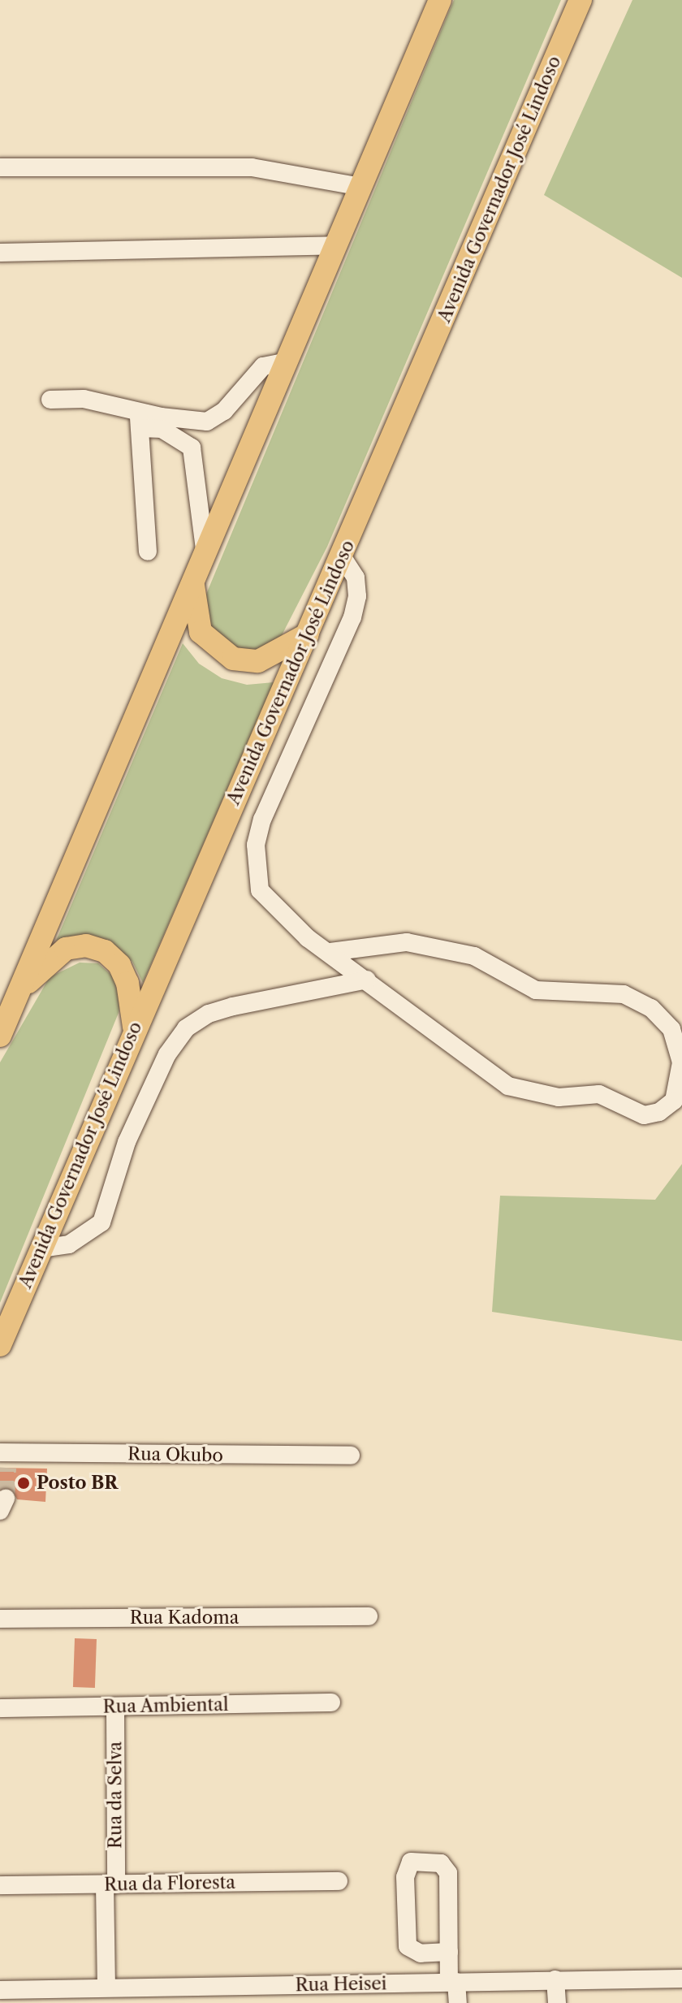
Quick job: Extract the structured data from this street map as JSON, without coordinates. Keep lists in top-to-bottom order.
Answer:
{
  "streets": {
    "main road": ["Avenida Governador José Lindoso"],
    "street": [
      "Rua Okubo",
      "Rua Kadoma",
      "Rua Ambiental",
      "Rua da Selva",
      "Rua da Floresta",
      "Rua Heisei"
    ]
  },
  "crossings": [
    ["Rua Ambiental", "Rua da Selva"],
    ["Rua da Selva", "Rua da Floresta"],
    ["Rua da Selva", "Rua Heisei"]
  ],
  "places": ["Posto BR"]
}
